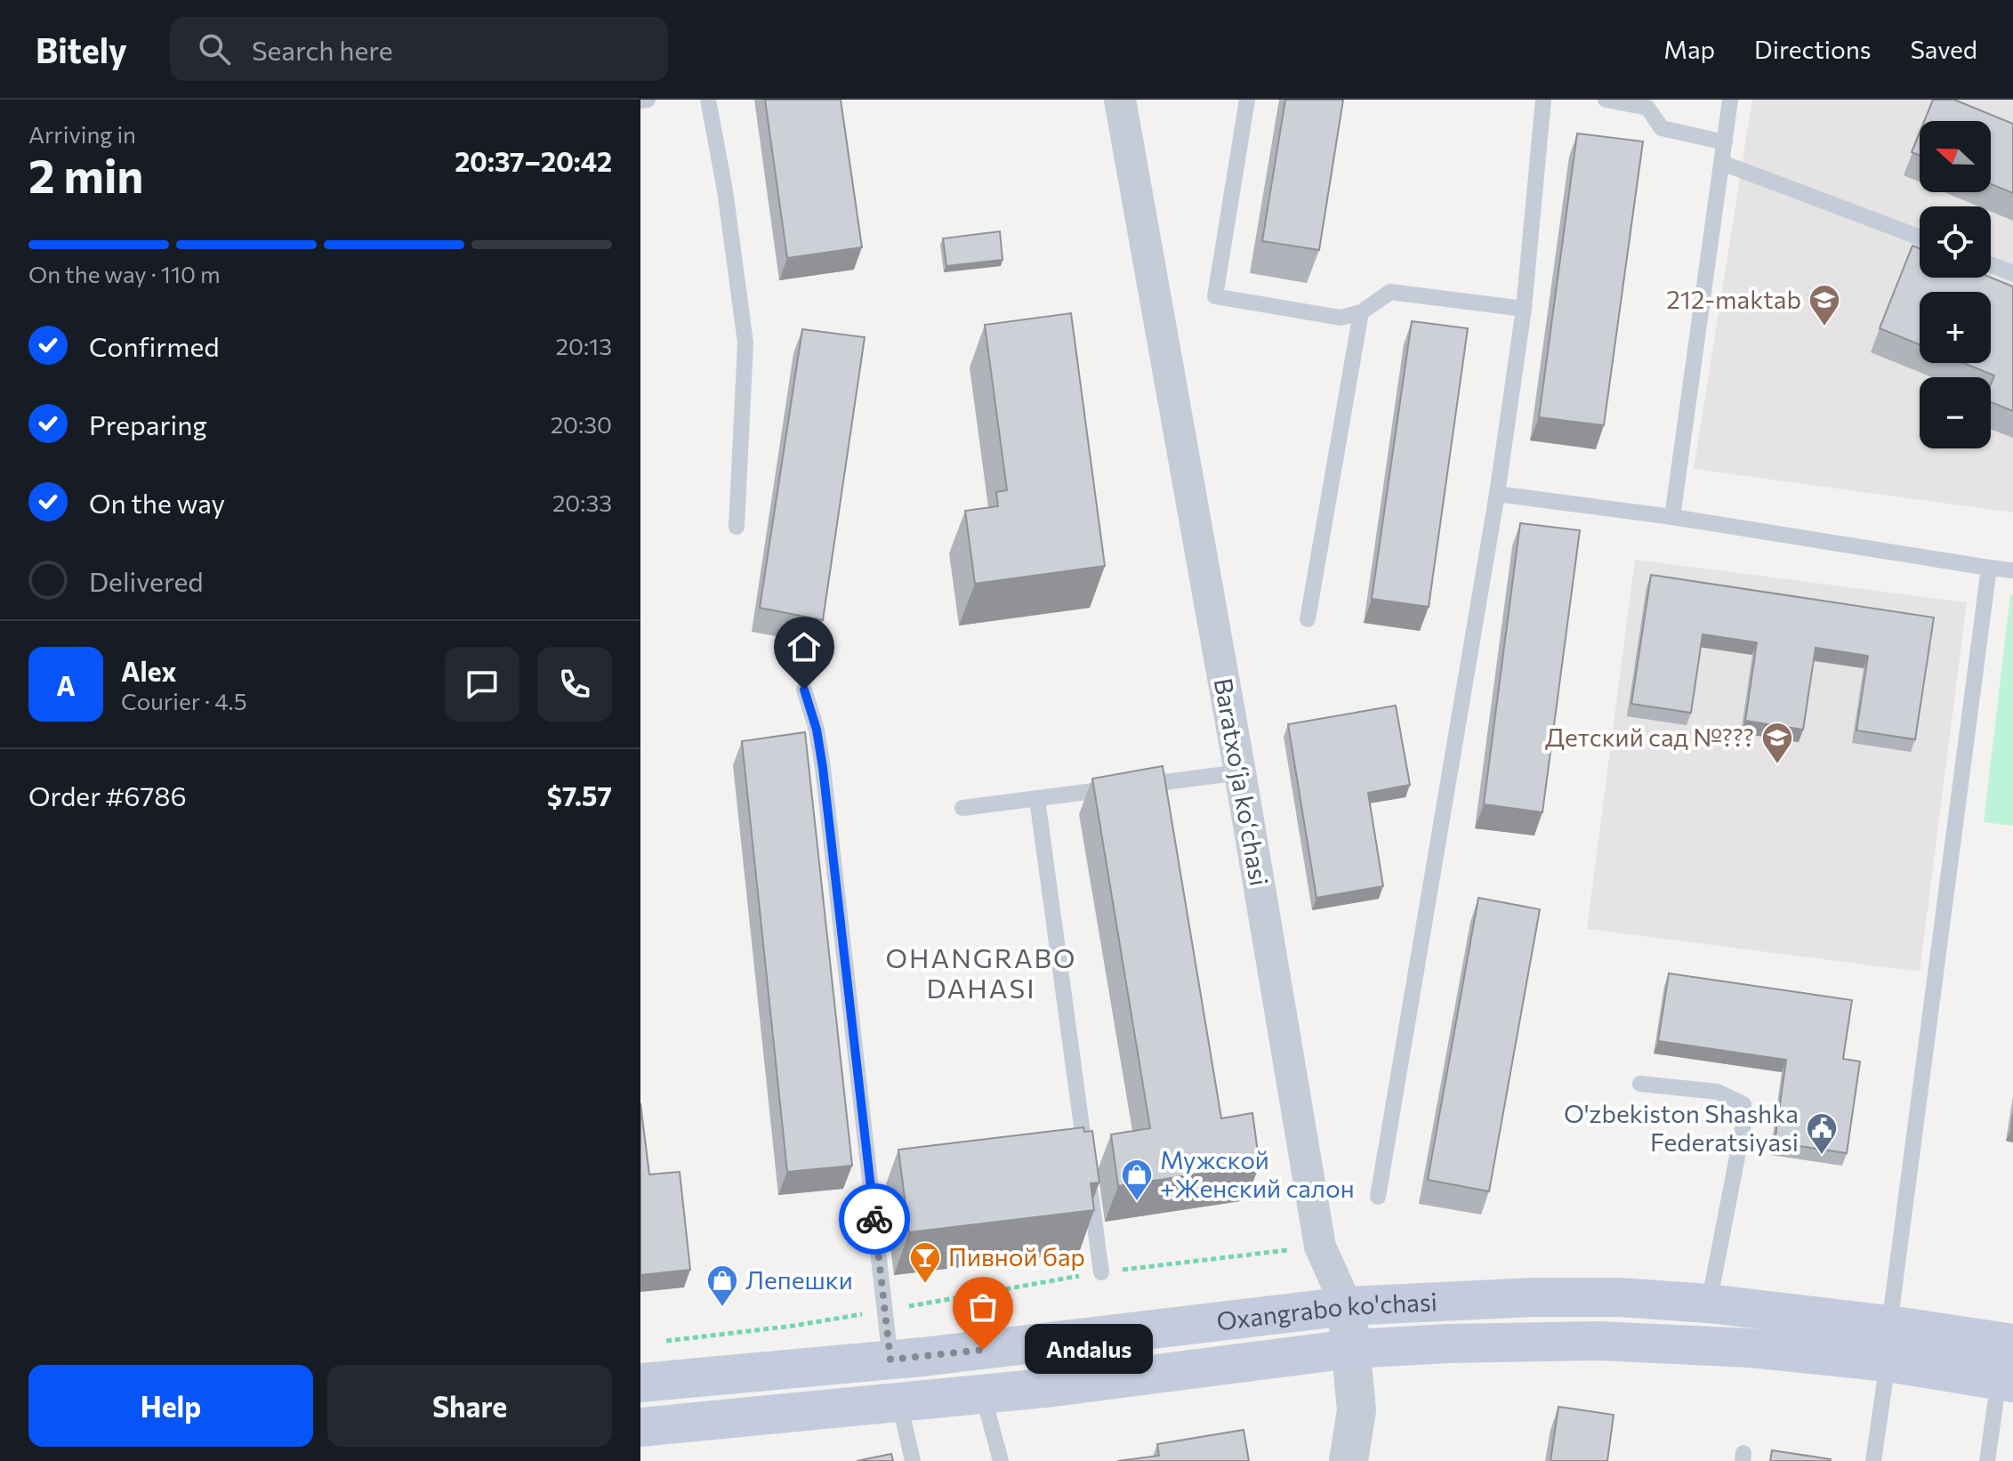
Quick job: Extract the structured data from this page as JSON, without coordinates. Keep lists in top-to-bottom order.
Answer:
{
  "streets": {
    "main road": ["Oxangrabo ko'chasi"],
    "street": ["Baratxoʻja koʻchasi"]
  },
  "crossings": [
    ["Baratxoʻja koʻchasi", "Oxangrabo ko'chasi"]
  ],
  "districts": ["OHANGRABO DAHASI"],
  "places": {
    "school or university": ["212-maktab", "Детский сад №???"],
    "public building": ["O'zbekiston Shashka Federatsiyasi"],
    "shop": ["Мужской +Женский салон", "Лепешки"],
    "bar": ["Пивной бар"],
    "other": ["Andalus"]
  },
  "north": "left",
  "page": {
    "header": "Bitely",
    "search": "Search here",
    "nav": ["Map", "Directions", "Saved"],
    "heading": ["2 min", "Arriving in", "20:37–20:42"],
    "panel": [
      "Alex",
      "Courier · 4.5",
      "Order #6786",
      "$7.57"
    ],
    "map_buttons": ["+", "−"],
    "bar": "On the way · 110 m",
    "list": [
      ["Confirmed", "20:13"],
      ["Preparing", "20:30"],
      ["On the way", "20:33"],
      "Delivered"
    ],
    "round": "A",
    "bubble": "Andalus",
    "buttons": ["Help", "Share"]
  }
}
